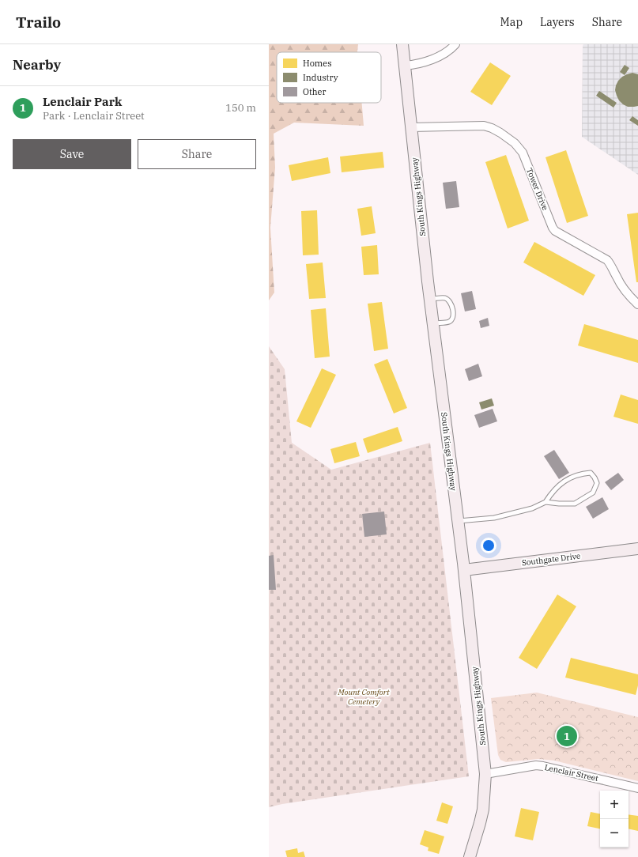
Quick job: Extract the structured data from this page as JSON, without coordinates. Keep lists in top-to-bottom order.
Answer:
{
  "streets": {
    "main road": ["South Kings Highway", "Southgate Drive"],
    "street": ["Tower Drive", "Lenclair Street"]
  },
  "crossings": [
    ["Tower Drive", "South Kings Highway"],
    ["South Kings Highway", "Southgate Drive"],
    ["South Kings Highway", "Lenclair Street"]
  ],
  "parks": ["Mount Comfort Cemetery"],
  "legend": ["Homes", "Industry", "Other"],
  "page": {
    "header": "Trailo",
    "nav": ["Map", "Layers", "Share"],
    "heading": "Nearby",
    "list": [
      {
        "mark": "1",
        "name": "Lenclair Park",
        "note": "Park · Lenclair Street",
        "value": "150 m"
      }
    ],
    "buttons": ["Save", "Share"],
    "pins": "1",
    "map_buttons": ["+", "−"]
  }
}
